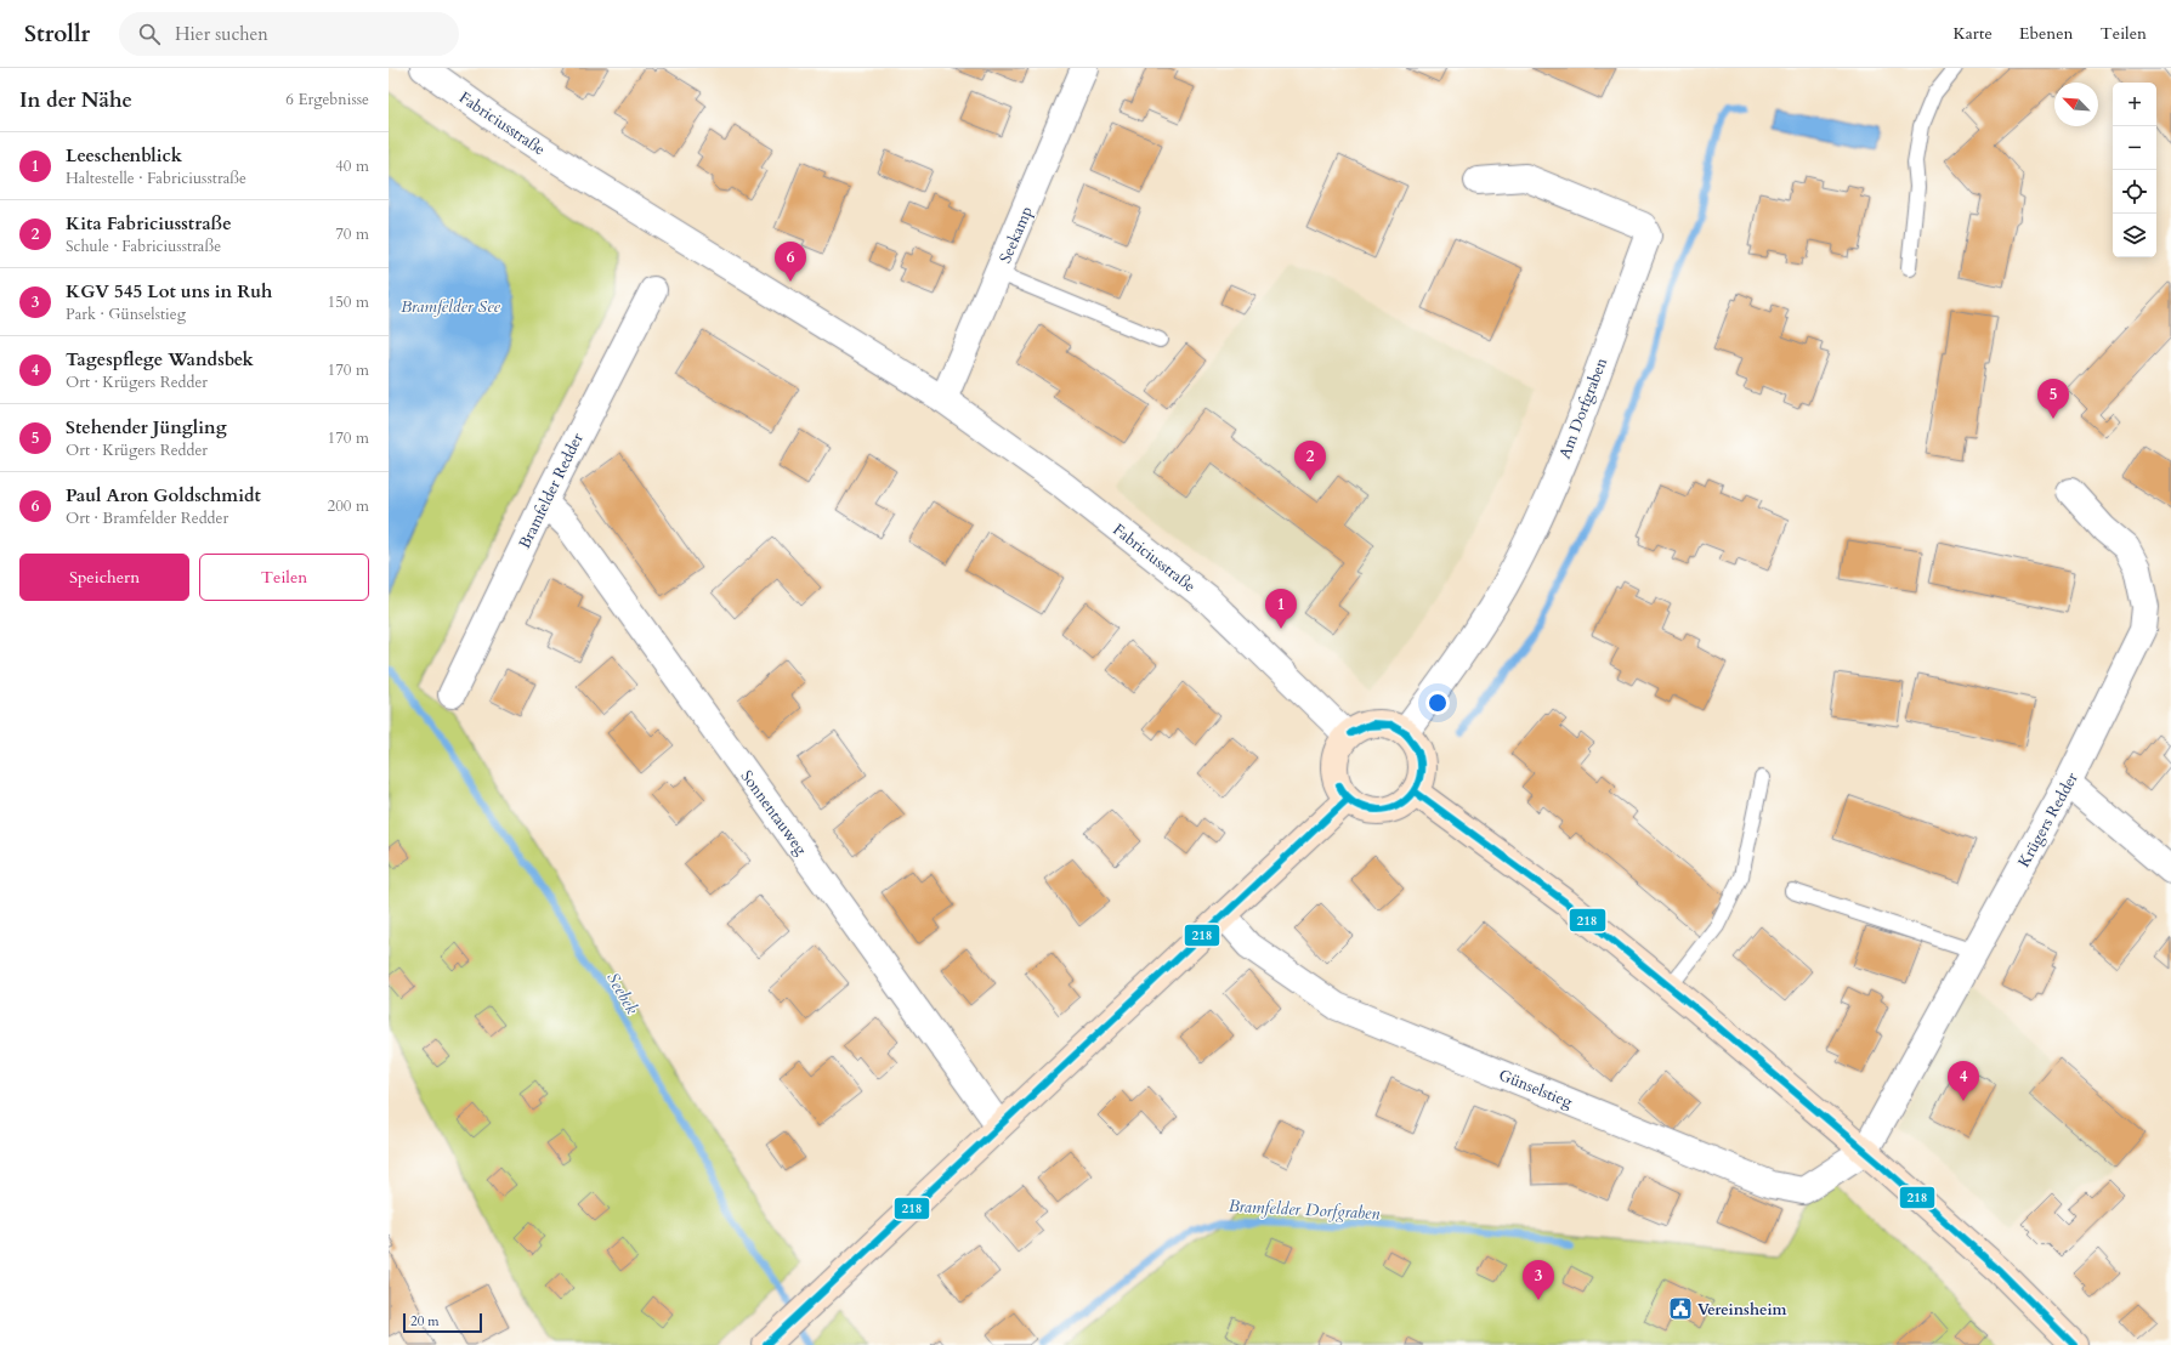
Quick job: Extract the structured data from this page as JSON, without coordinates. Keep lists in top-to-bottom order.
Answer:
{
  "streets": {
    "street": [
      "Fabriciusstraße",
      "Seekamp",
      "Am Dorfgraben",
      "Bramfelder Redder",
      "Sonnentauweg",
      "Krügers Redder",
      "Günselstieg"
    ]
  },
  "crossings": [
    ["Fabriciusstraße", "Seekamp"],
    ["Fabriciusstraße", "Am Dorfgraben"],
    ["Bramfelder Redder", "Sonnentauweg"],
    ["Krügers Redder", "Günselstieg"]
  ],
  "water": ["Bramfelder See", "Seebek", "Bramfelder Dorfgraben"],
  "places": {
    "public building": ["Vereinsheim"]
  },
  "lines": ["transit line 218"],
  "scale_bar": "20 m",
  "north": "top left",
  "page": {
    "header": "Strollr",
    "search": "Hier suchen",
    "nav": ["Karte", "Ebenen", "Teilen"],
    "heading": ["In der Nähe", "6 Ergebnisse"],
    "map_buttons": ["+", "−"],
    "list": [
      {
        "mark": "1",
        "name": "Leeschenblick",
        "note": "Haltestelle · Fabriciusstraße",
        "value": "40 m"
      },
      {
        "mark": "2",
        "name": "Kita Fabriciusstraße",
        "note": "Schule · Fabriciusstraße",
        "value": "70 m"
      },
      {
        "mark": "3",
        "name": "KGV 545 Lot uns in Ruh",
        "note": "Park · Günselstieg",
        "value": "150 m"
      },
      {
        "mark": "4",
        "name": "Tagespflege Wandsbek",
        "note": "Ort · Krügers Redder",
        "value": "170 m"
      },
      {
        "mark": "5",
        "name": "Stehender Jüngling",
        "note": "Ort · Krügers Redder",
        "value": "170 m"
      },
      {
        "mark": "6",
        "name": "Paul Aron Goldschmidt",
        "note": "Ort · Bramfelder Redder",
        "value": "200 m"
      }
    ],
    "pins": [
      "6",
      "5",
      "2",
      "1",
      "4",
      "3"
    ],
    "buttons": ["Speichern", "Teilen"],
    "scale": "20 m"
  }
}
